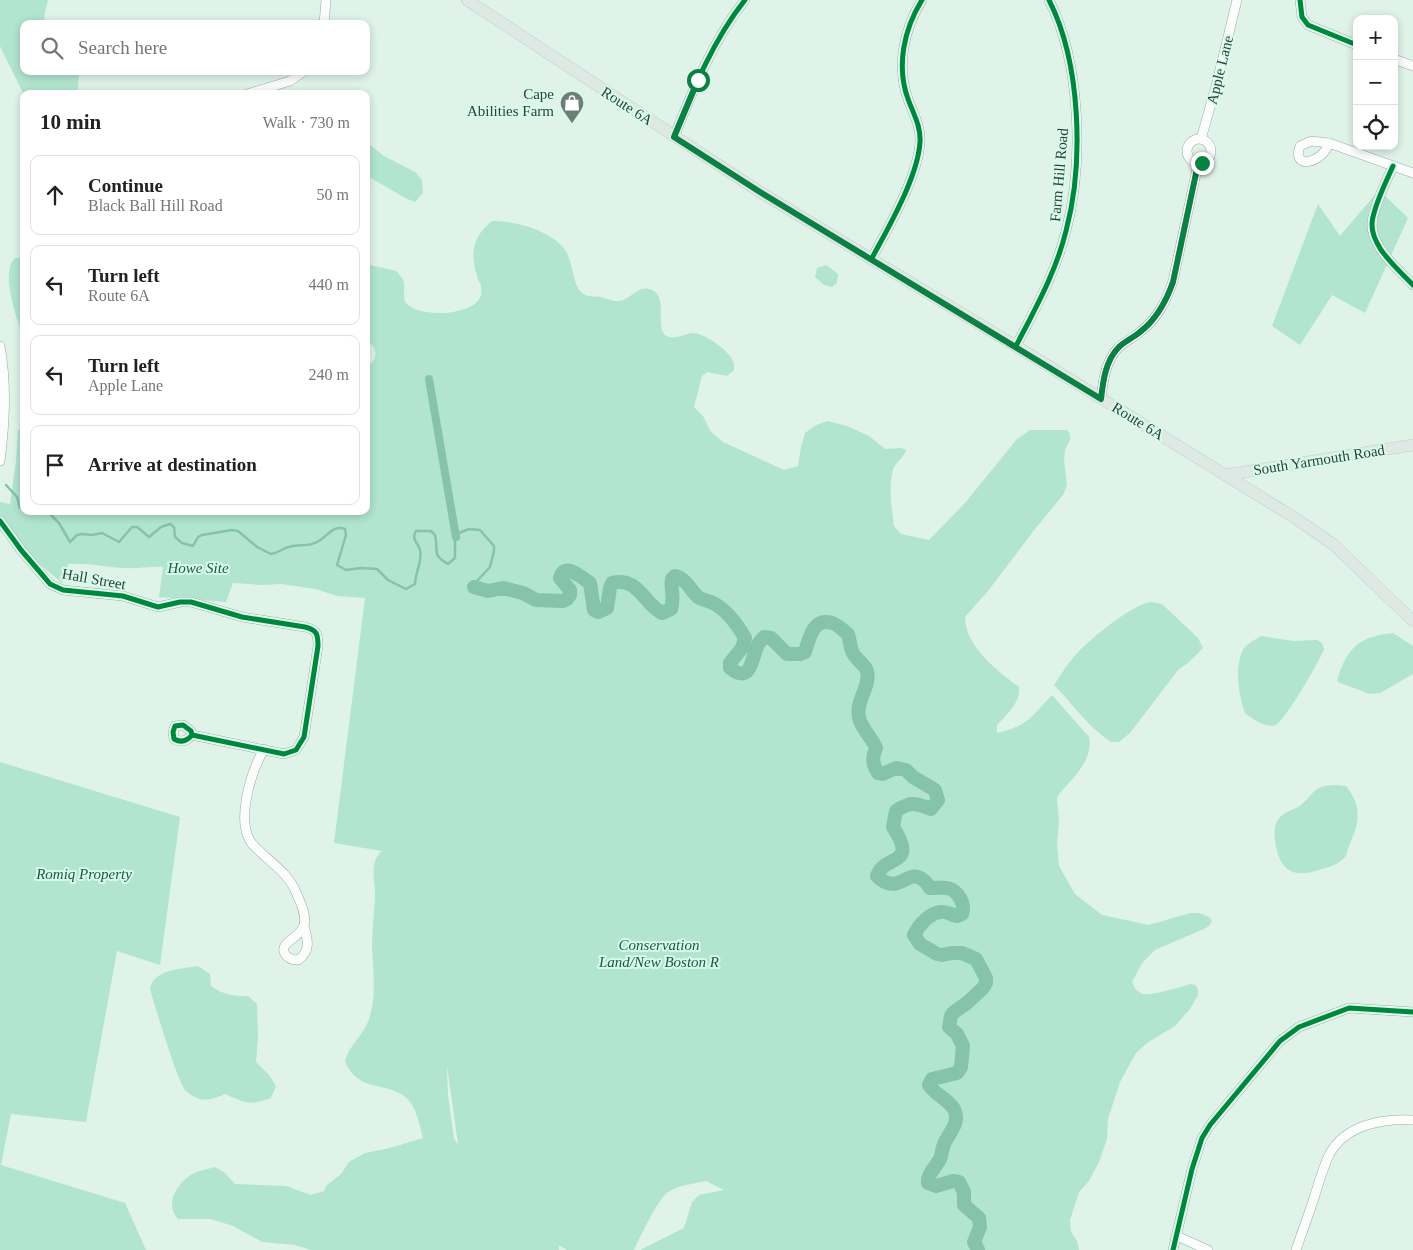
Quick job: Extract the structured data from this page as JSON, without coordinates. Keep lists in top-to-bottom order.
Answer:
{
  "streets": {
    "main road": ["Route 6A", "South Yarmouth Road"],
    "street": ["Apple Lane", "Farm Hill Road", "Hall Street"]
  },
  "crossings": [
    ["Route 6A", "Farm Hill Road"],
    ["Route 6A", "South Yarmouth Road"]
  ],
  "parks": ["Howe Site", "Romiq Property", "Conservation Land/New Boston R"],
  "places": {
    "shop": ["Cape Abilities Farm"]
  },
  "page": {
    "map_buttons": ["+", "−"],
    "search": "Search here",
    "heading": ["10 min", "Walk · 730 m"],
    "list": [
      ["Continue", "Black Ball Hill Road", "50 m"],
      ["Turn left", "Route 6A", "440 m"],
      ["Turn left", "Apple Lane", "240 m"],
      "Arrive at destination"
    ]
  }
}
